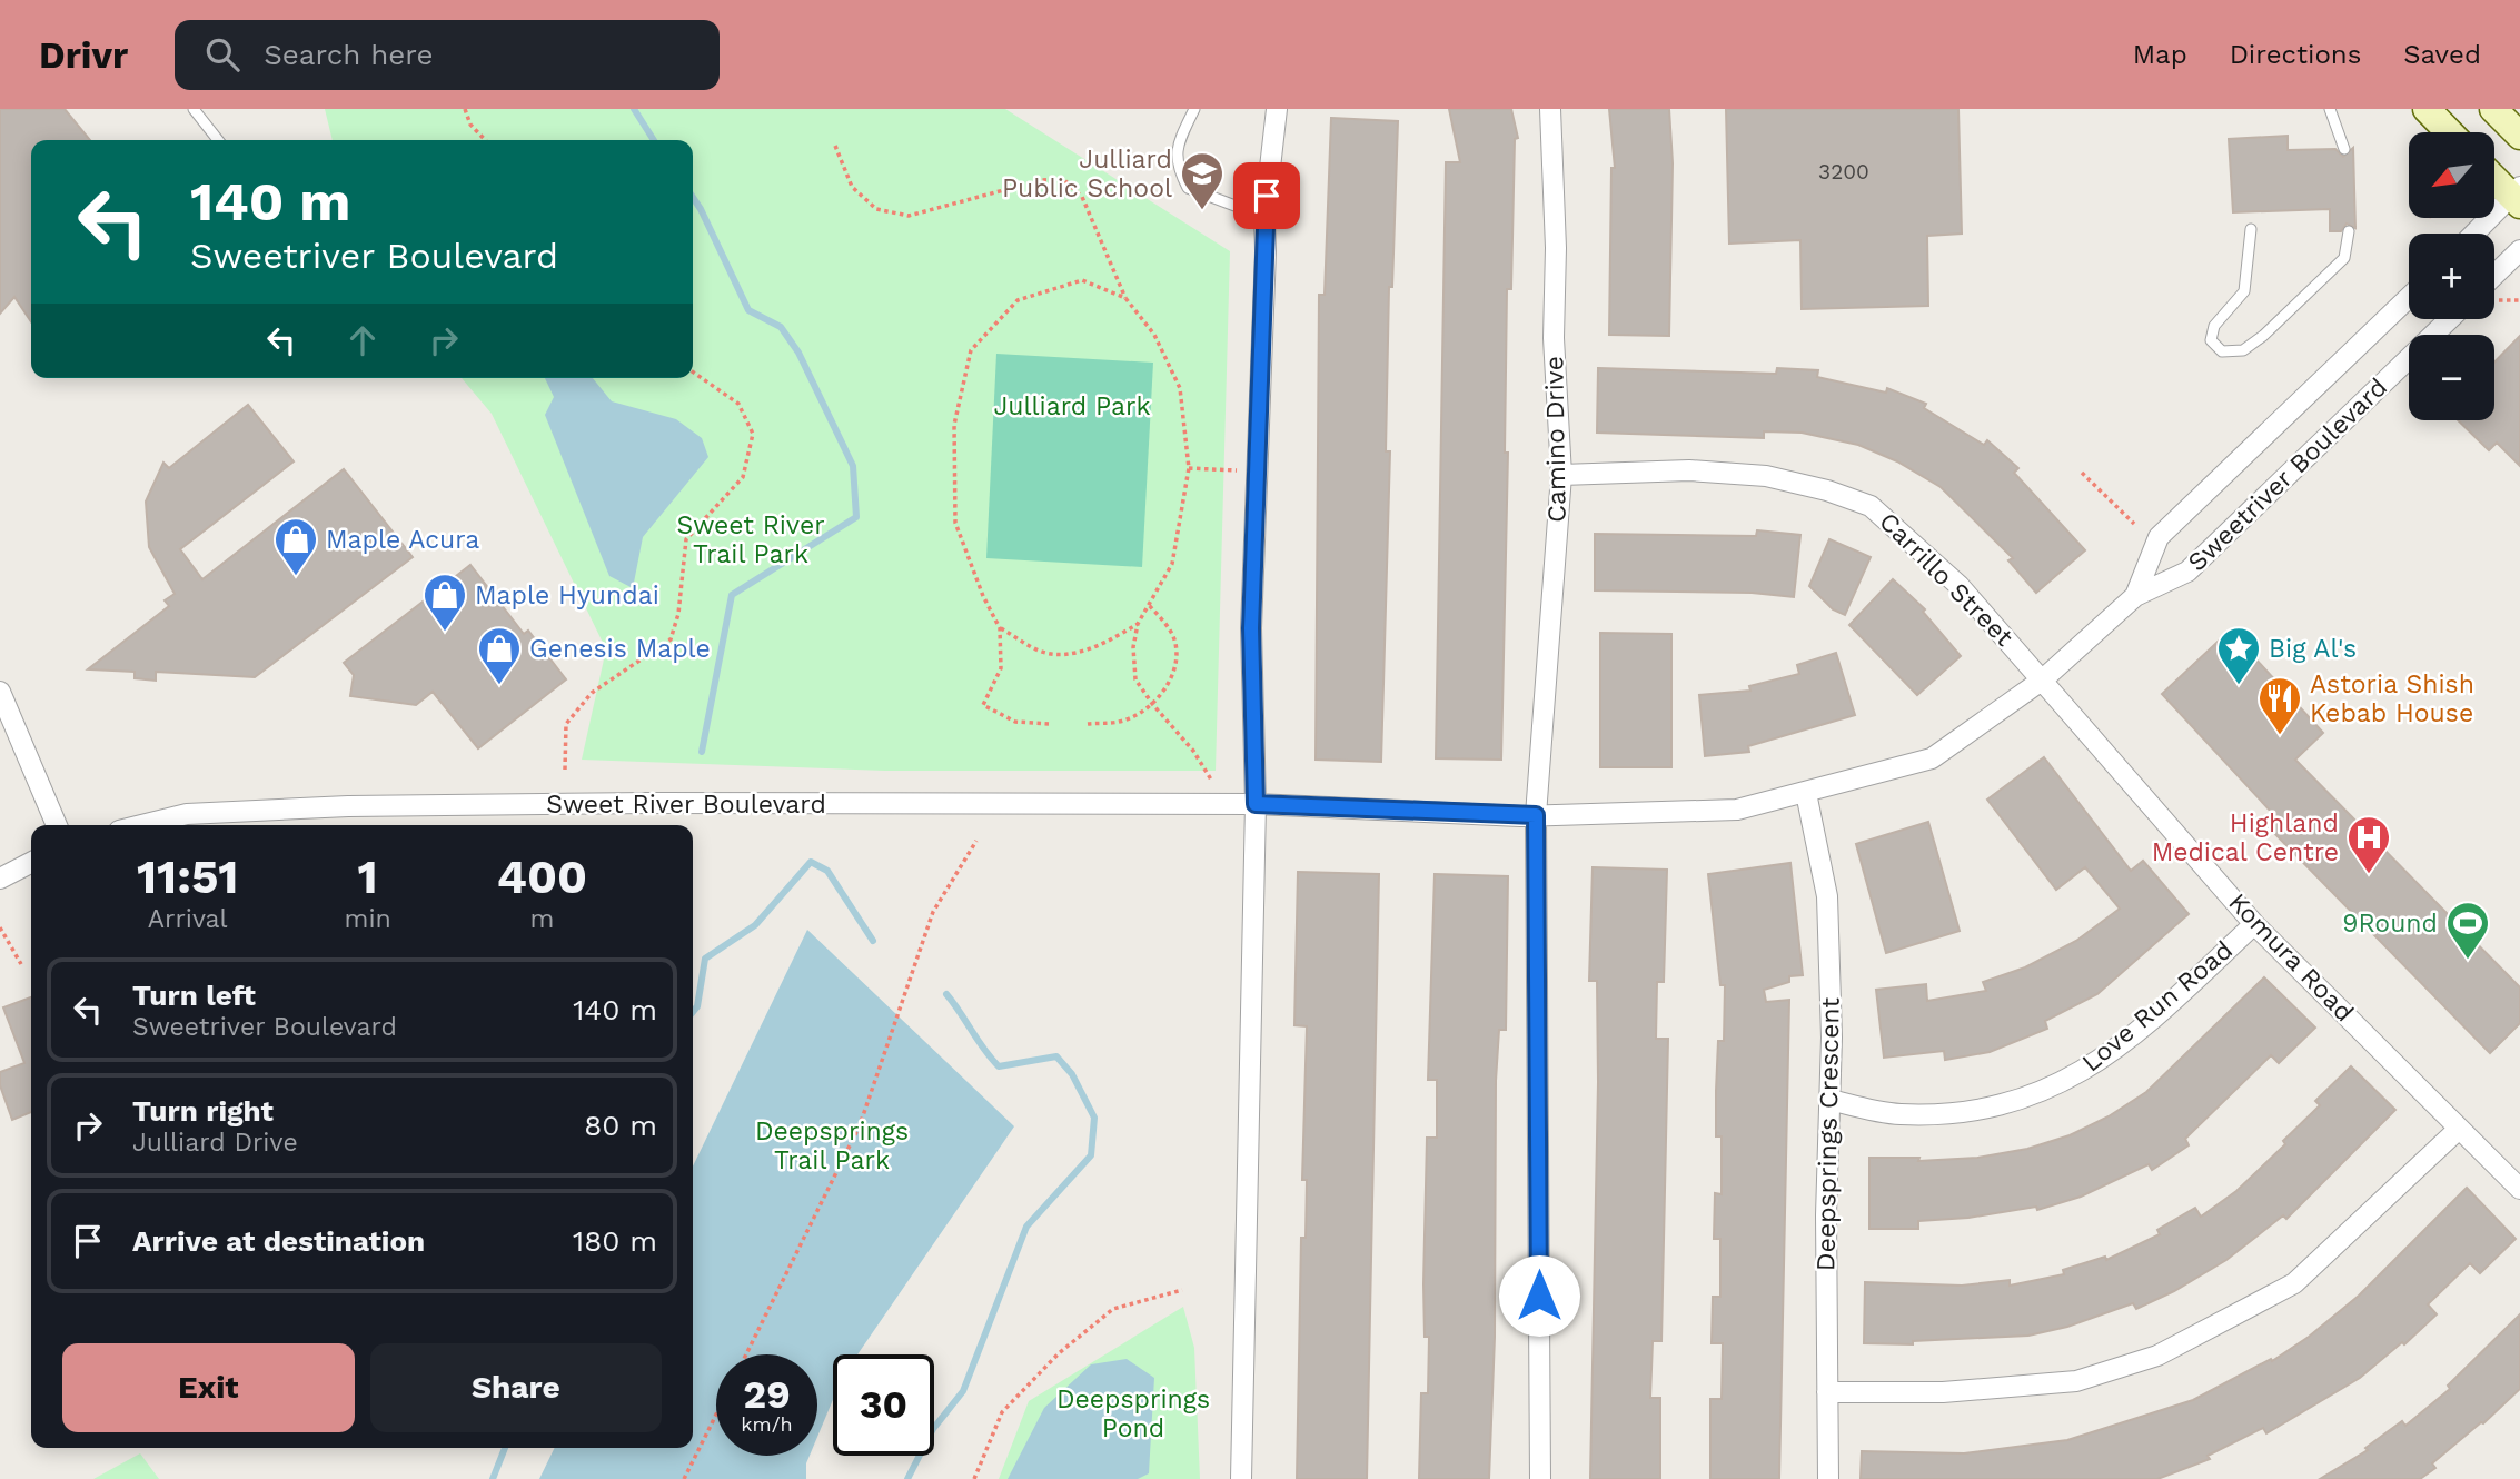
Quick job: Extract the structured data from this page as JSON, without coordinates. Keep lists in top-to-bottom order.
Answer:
{
  "streets": {
    "street": [
      "Camino Drive",
      "Sweetriver Boulevard",
      "Carrillo Street",
      "Sweet River Boulevard",
      "Komura Road",
      "Love Run Road",
      "Deepsprings Crescent"
    ]
  },
  "crossings": [
    ["Camino Drive", "Sweetriver Boulevard"],
    ["Camino Drive", "Carrillo Street"],
    ["Sweetriver Boulevard", "Carrillo Street"],
    ["Sweetriver Boulevard", "Sweet River Boulevard"],
    ["Sweetriver Boulevard", "Komura Road"],
    ["Sweetriver Boulevard", "Deepsprings Crescent"],
    ["Carrillo Street", "Komura Road"],
    ["Komura Road", "Love Run Road"],
    ["Love Run Road", "Deepsprings Crescent"]
  ],
  "parks": [
    "Julliard Park",
    "Sweet River Trail Park",
    "Deepsprings Trail Park",
    "Deepsprings Pond"
  ],
  "places": {
    "school or university": ["Julliard Public School"],
    "shop": ["Maple Acura", "Maple Hyundai", "Genesis Maple"],
    "place": ["Big Al's"],
    "restaurant": ["Astoria Shish Kebab House"],
    "hospital": ["Highland Medical Centre"],
    "sports": ["9Round"]
  },
  "house_numbers": ["3200"],
  "north": "bottom left",
  "page": {
    "header": "Drivr",
    "search": "Search here",
    "nav": ["Map", "Directions", "Saved"],
    "map_buttons": ["+", "−"],
    "turn": ["140 m", "Sweetriver Boulevard"],
    "eta": [
      "11:51",
      "Arrival",
      "1",
      "min",
      "400",
      "m"
    ],
    "list": [
      {
        "name": "Turn left",
        "note": "Sweetriver Boulevard",
        "value": "140 m"
      },
      {
        "name": "Turn right",
        "note": "Julliard Drive",
        "value": "80 m"
      },
      {
        "name": "Arrive at destination",
        "value": "180 m"
      }
    ],
    "buttons": ["Exit", "Share"],
    "speed": "29 km/h",
    "limit": "30"
  }
}
